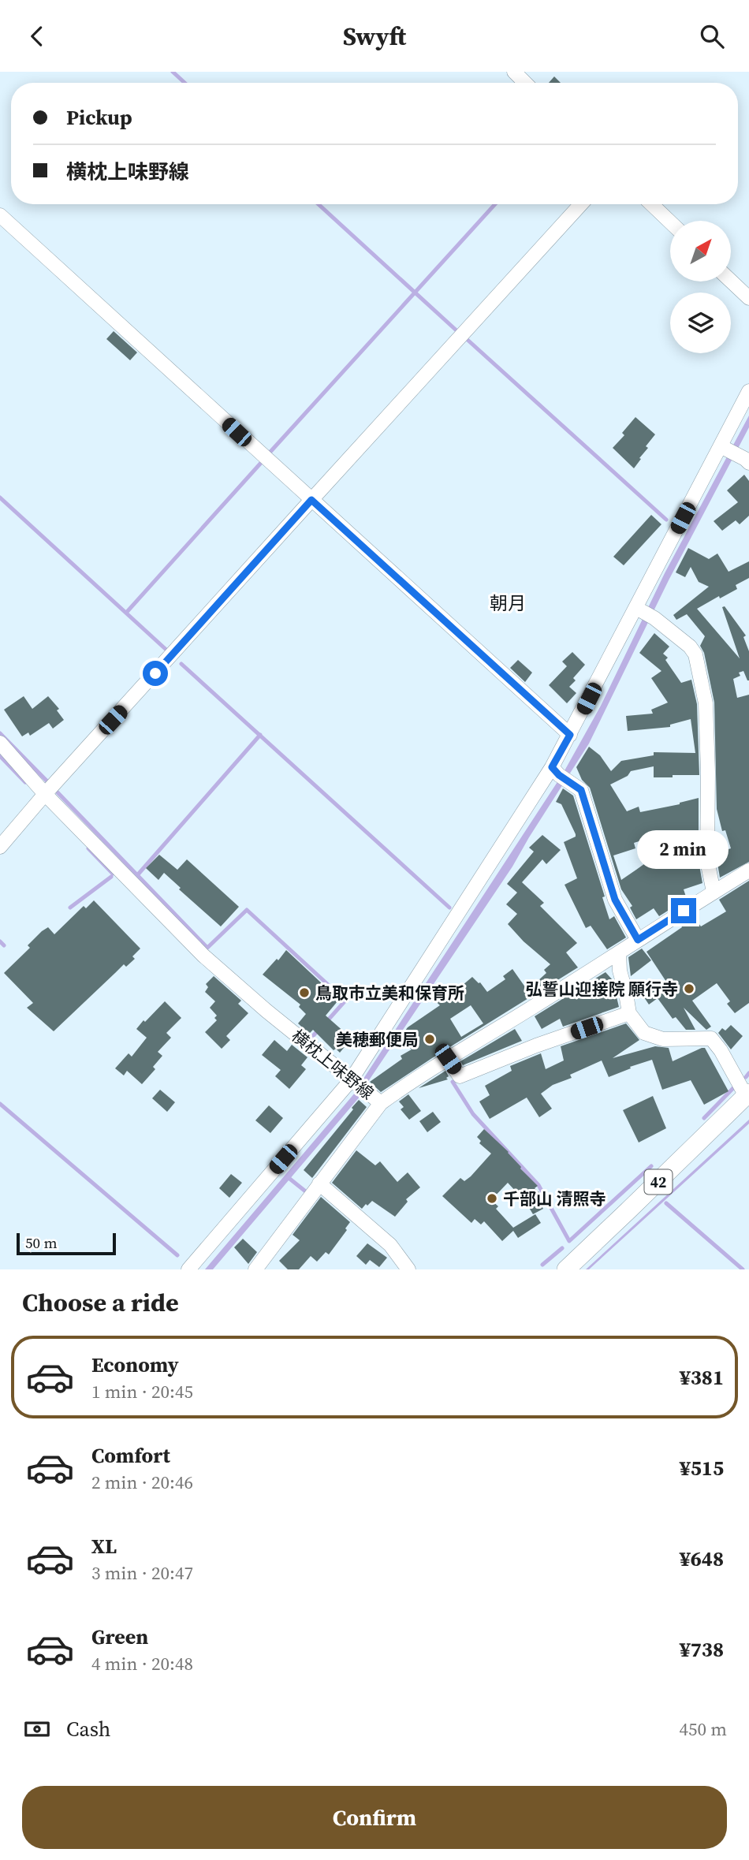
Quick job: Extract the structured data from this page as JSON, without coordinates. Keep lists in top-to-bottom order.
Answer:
{
  "streets": {
    "main road": ["42"],
    "street": ["横枕上味野線"]
  },
  "districts": ["朝月"],
  "places": [
    "弘誓山迎接院 願行寺",
    "鳥取市立美和保育所",
    "美穂郵便局",
    "千部山 清照寺"
  ],
  "scale_bar": "50 m",
  "north": "top right",
  "page": {
    "header": "Swyft",
    "banner": ["Pickup", "横枕上味野線"],
    "bubble": "2 min",
    "scale": "50 m",
    "heading": "Choose a ride",
    "list": [
      {
        "name": "Economy",
        "note": "1 min · 20:45",
        "value": "¥381"
      },
      {
        "name": "Comfort",
        "note": "2 min · 20:46",
        "value": "¥515"
      },
      {
        "name": "XL",
        "note": "3 min · 20:47",
        "value": "¥648"
      },
      {
        "name": "Green",
        "note": "4 min · 20:48",
        "value": "¥738"
      }
    ],
    "pay": ["Cash", "450 m"],
    "buttons": "Confirm"
  }
}
